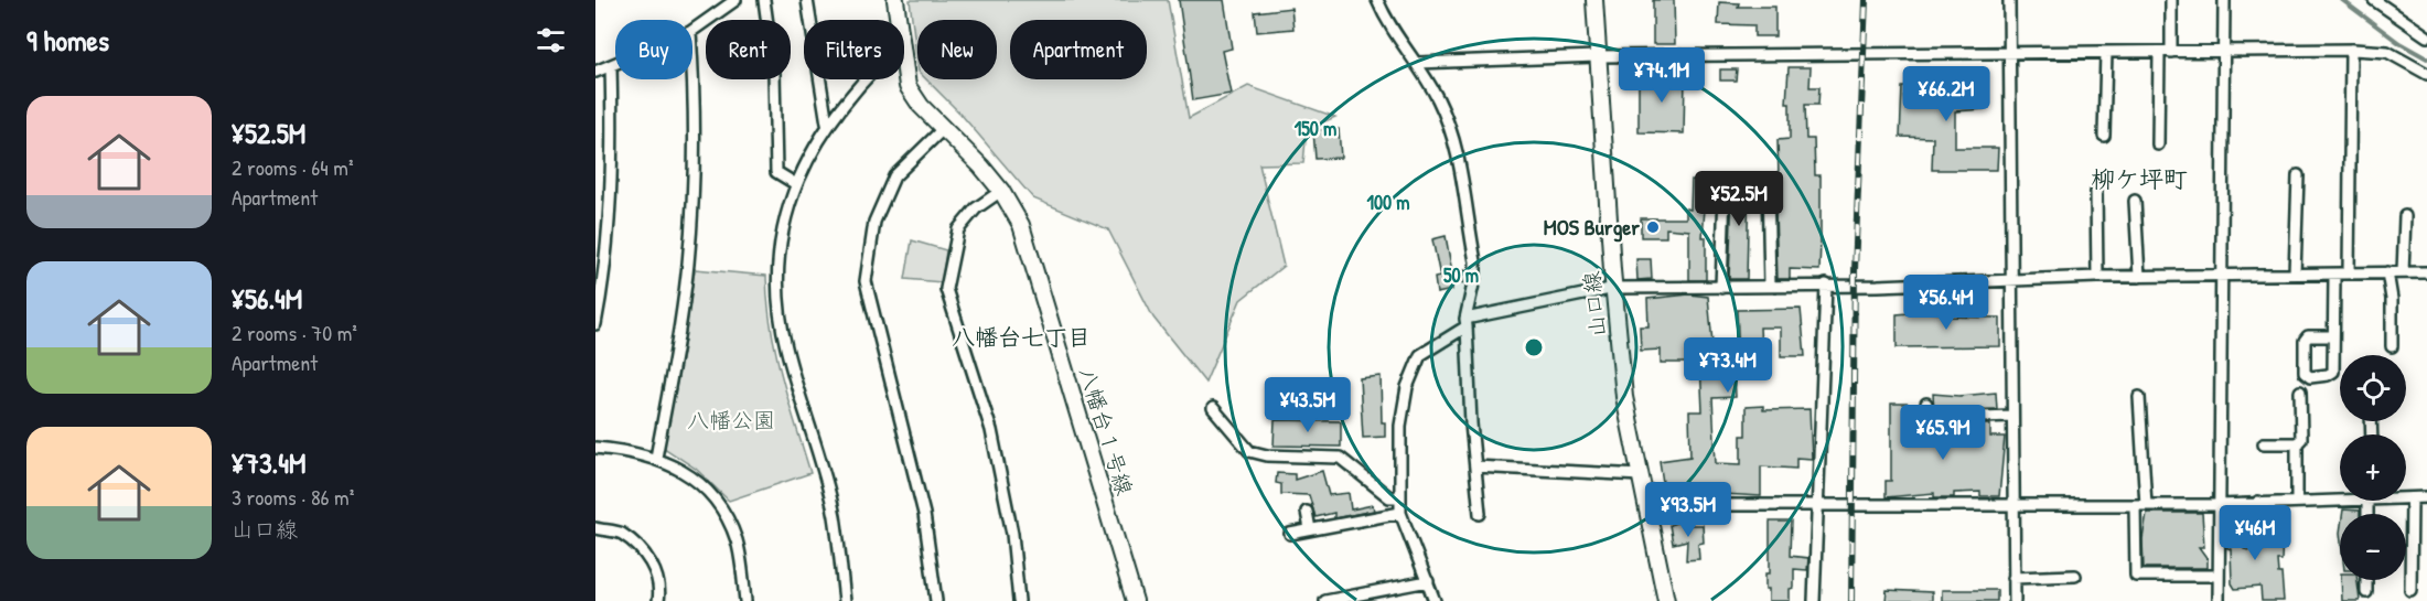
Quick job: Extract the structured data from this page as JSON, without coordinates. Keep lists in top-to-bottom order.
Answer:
{
  "streets": {
    "street": ["山口線", "八幡台１号線"]
  },
  "districts": ["柳ケ坪町", "八幡台七丁目"],
  "parks": ["八幡公園"],
  "places": ["MOS Burger"],
  "page": {
    "heading": "9 homes",
    "chip": [
      "Buy",
      "Rent",
      "Filters",
      "New",
      "Apartment"
    ],
    "price": [
      "¥74.1M",
      "¥66.2M",
      "¥52.5M",
      "¥56.4M",
      "¥73.4M",
      "¥43.5M",
      "¥65.9M",
      "¥93.5M",
      "¥46M"
    ],
    "list": [
      {
        "name": "¥52.5M",
        "note": "2 rooms · 64 m² · Apartment"
      },
      {
        "name": "¥56.4M",
        "note": "2 rooms · 70 m² · Apartment"
      },
      {
        "name": "¥73.4M",
        "note": "3 rooms · 86 m² · 山口線"
      }
    ],
    "map_buttons": ["+", "−"]
  },
  "rings": ["150 m", "100 m", "50 m"]
}
